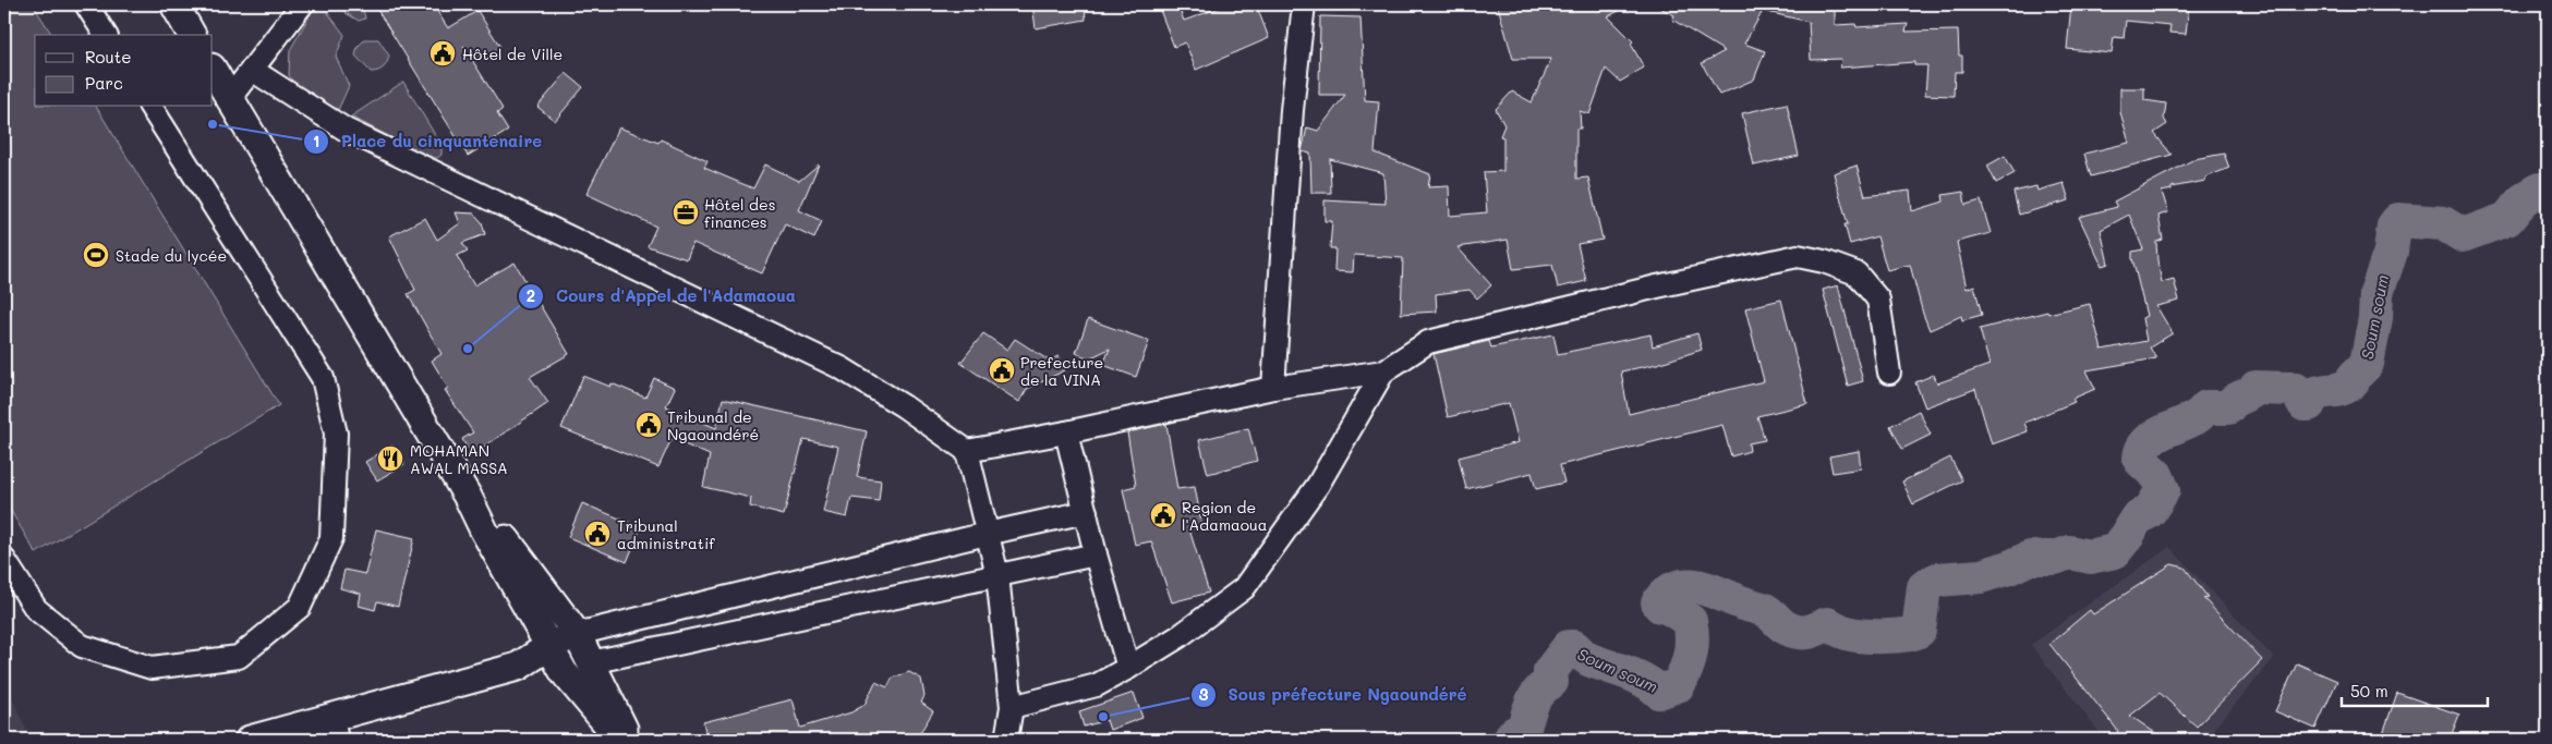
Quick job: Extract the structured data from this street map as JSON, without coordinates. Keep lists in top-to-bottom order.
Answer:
{
  "water": ["Soum soum"],
  "places": {
    "public building": [
      "Hôtel de Ville",
      "Prefecture de la VINA",
      "Tribunal de Ngaoundéré",
      "Region de l'Adamaoua",
      "Tribunal administratif"
    ],
    "other": ["Place du cinquantenaire", "Cours d'Appel de l'Adamaoua", "Sous préfecture Ngaoundéré"],
    "office": ["Hôtel des finances"],
    "sports": ["Stade du lycée"],
    "restaurant": ["MOHAMAN AWAL MASSA"]
  },
  "legend": ["Route", "Parc"],
  "scale_bar": "50 m"
}
